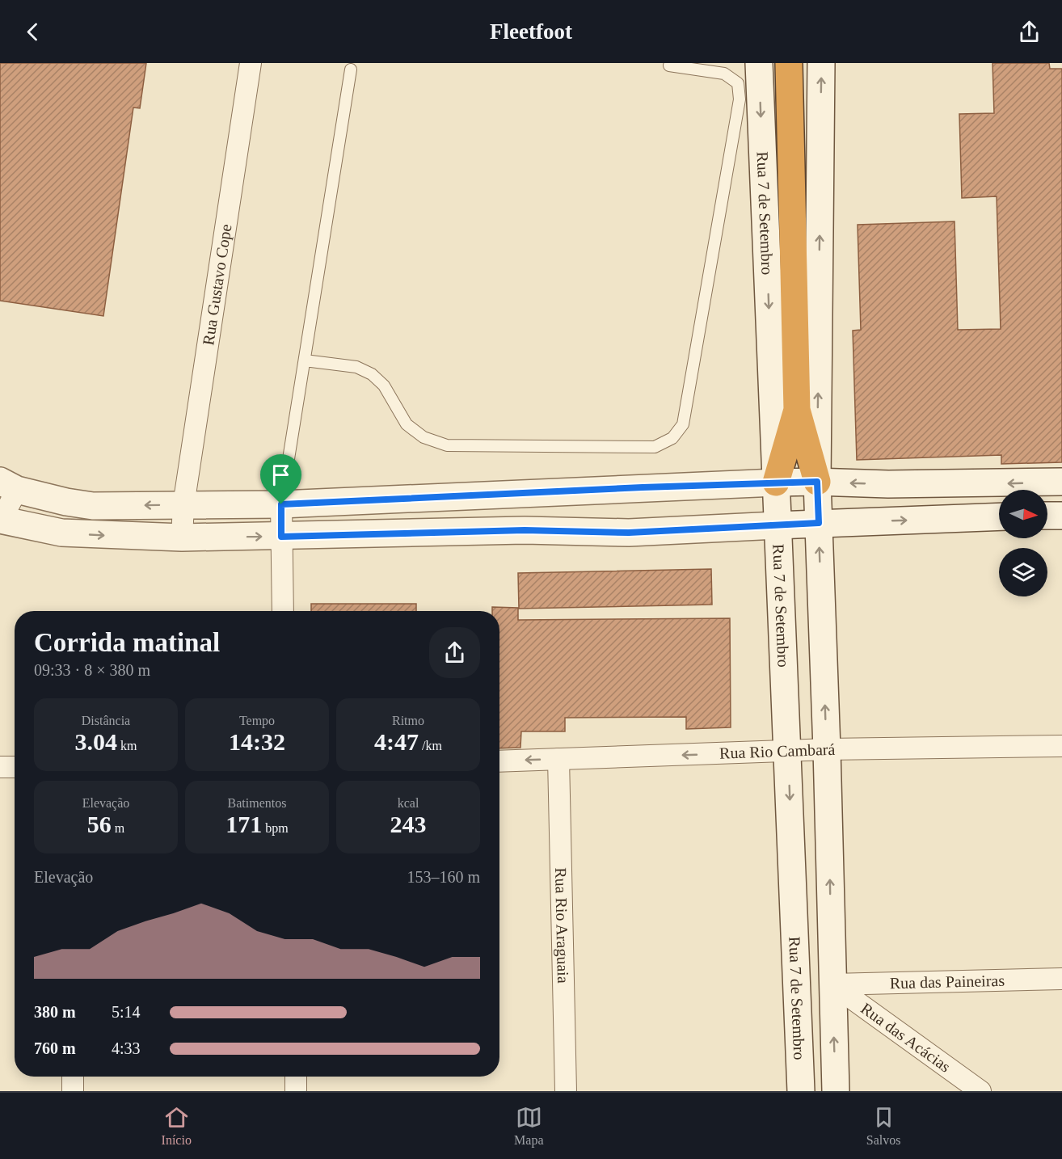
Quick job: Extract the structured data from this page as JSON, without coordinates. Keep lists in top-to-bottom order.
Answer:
{
  "streets": {
    "main road": ["Rua 7 de Setembro"],
    "street": [
      "Rua Gustavo Cope",
      "Rua Rio Cambará",
      "Rua Rio Araguaia",
      "Rua das Paineiras",
      "Rua das Acácias"
    ]
  },
  "crossings": [
    ["Rua 7 de Setembro", "Rua Rio Cambará"],
    ["Rua Rio Cambará", "Rua Rio Araguaia"],
    ["Rua das Paineiras", "Rua das Acácias"]
  ],
  "one_way": ["Rua Rio Cambará"],
  "north": "right",
  "page": {
    "header": "Fleetfoot",
    "heading": ["Corrida matinal", "09:33 · 8 × 380 m"],
    "stats": [
      ["Distância", "3.04 km"],
      ["Tempo", "14:32"],
      ["Ritmo", "4:47 /km"],
      ["Elevação", "56 m"],
      ["Batimentos", "171 bpm"],
      ["kcal", "243"]
    ],
    "chart": ["Elevação", "153–160 m"],
    "list": [
      {
        "name": "380 m",
        "note": "5:14"
      },
      {
        "name": "760 m",
        "note": "4:33"
      }
    ],
    "tabs": ["Início", "Mapa", "Salvos"]
  }
}
